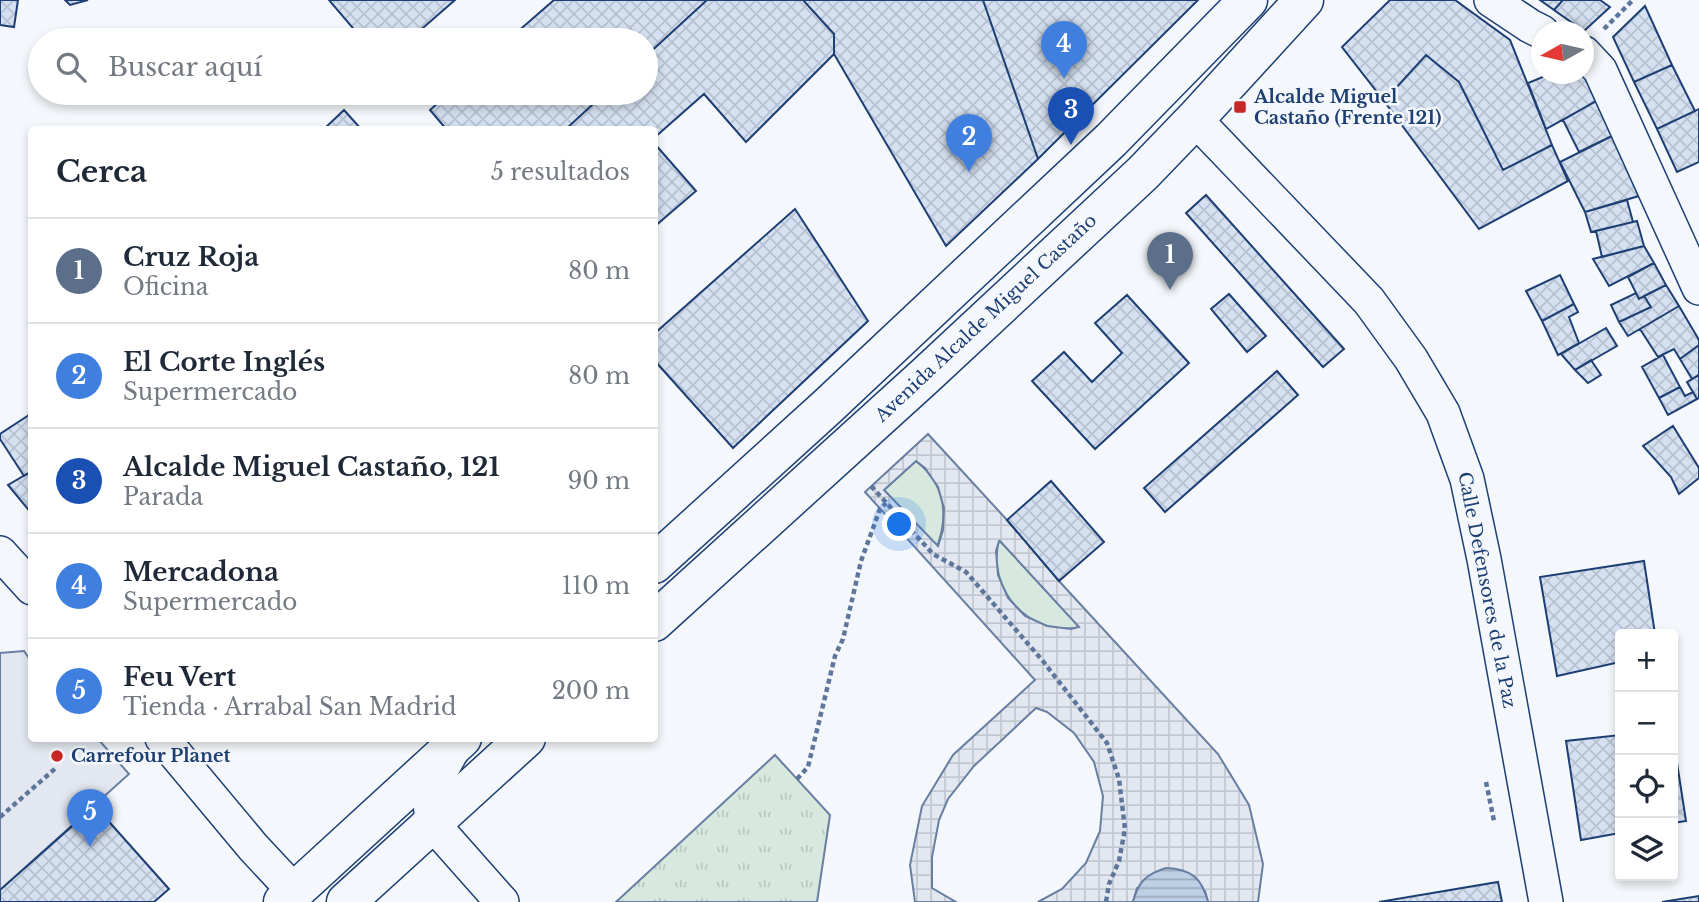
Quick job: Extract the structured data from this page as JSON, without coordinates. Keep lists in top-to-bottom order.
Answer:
{
  "streets": {
    "main road": ["Avenida Alcalde Miguel Castaño"],
    "street": ["Calle Defensores de la Paz"]
  },
  "crossings": [
    ["Avenida Alcalde Miguel Castaño", "Calle Defensores de la Paz"]
  ],
  "places": {
    "transit": ["Alcalde Miguel Castaño (Frente 121)"],
    "other": ["Carrefour Planet"]
  },
  "north": "left",
  "page": {
    "pins": [
      "4",
      "3",
      "2",
      "1",
      "5"
    ],
    "search": "Buscar aquí",
    "heading": ["Cerca", "5 resultados"],
    "list": [
      {
        "mark": "1",
        "name": "Cruz Roja",
        "note": "Oficina",
        "value": "80 m"
      },
      {
        "mark": "2",
        "name": "El Corte Inglés",
        "note": "Supermercado",
        "value": "80 m"
      },
      {
        "mark": "3",
        "name": "Alcalde Miguel Castaño, 121",
        "note": "Parada",
        "value": "90 m"
      },
      {
        "mark": "4",
        "name": "Mercadona",
        "note": "Supermercado",
        "value": "110 m"
      },
      {
        "mark": "5",
        "name": "Feu Vert",
        "note": "Tienda · Arrabal San Madrid",
        "value": "200 m"
      }
    ],
    "map_buttons": ["+", "−"]
  }
}
